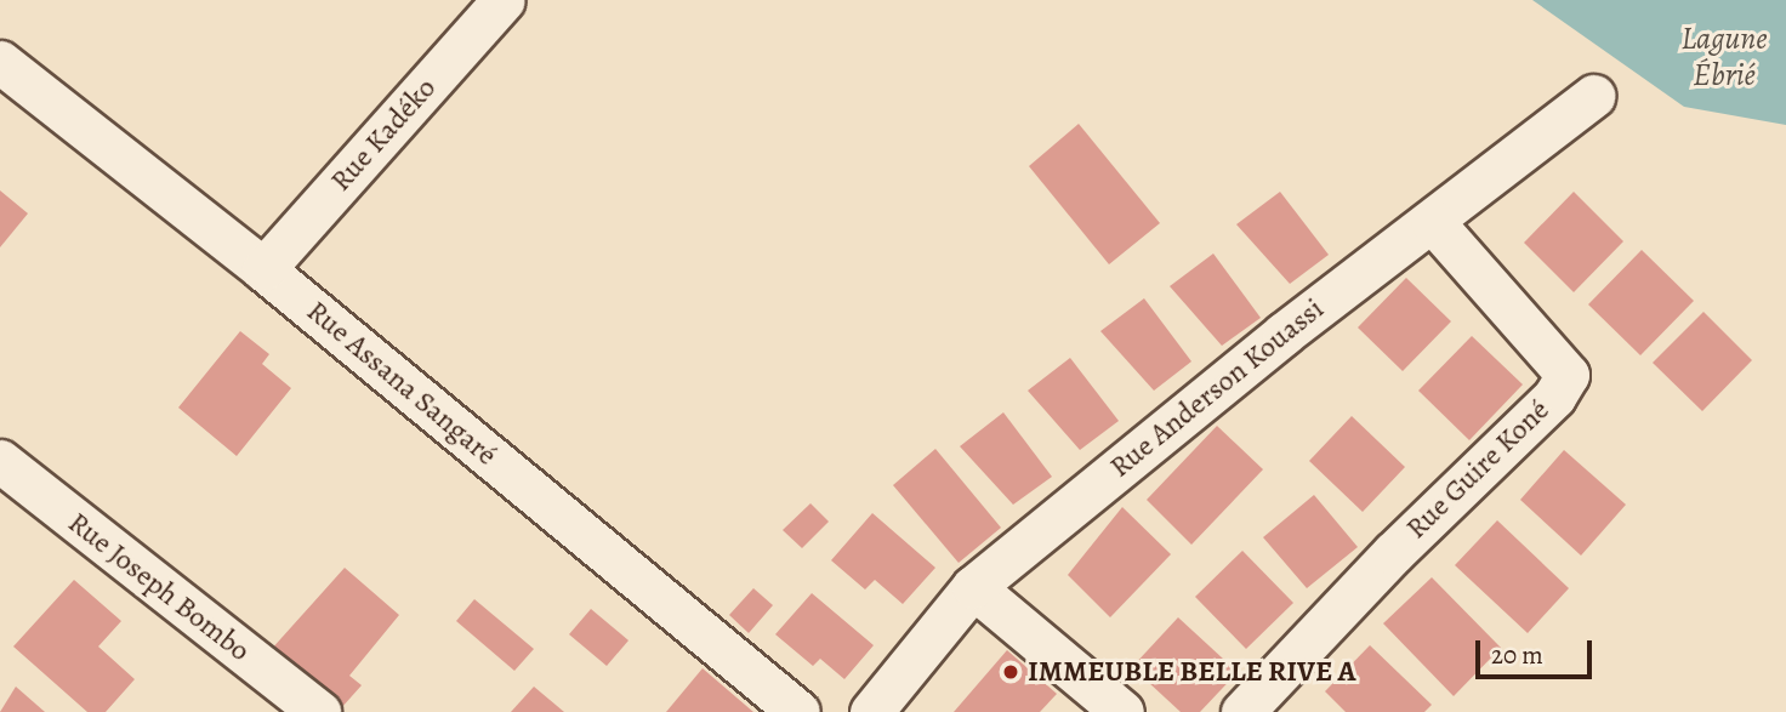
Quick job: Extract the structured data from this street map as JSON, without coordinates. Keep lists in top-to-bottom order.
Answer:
{
  "streets": {
    "street": [
      "Rue Kadéko",
      "Rue Assana Sangaré",
      "Rue Anderson Kouassi",
      "Rue Guire Koné",
      "Rue Joseph Bombo"
    ]
  },
  "crossings": [
    ["Rue Kadéko", "Rue Assana Sangaré"],
    ["Rue Anderson Kouassi", "Rue Guire Koné"]
  ],
  "water": ["Lagune Ébrié"],
  "places": ["IMMEUBLE BELLE RIVE A"],
  "scale_bar": "20 m"
}
